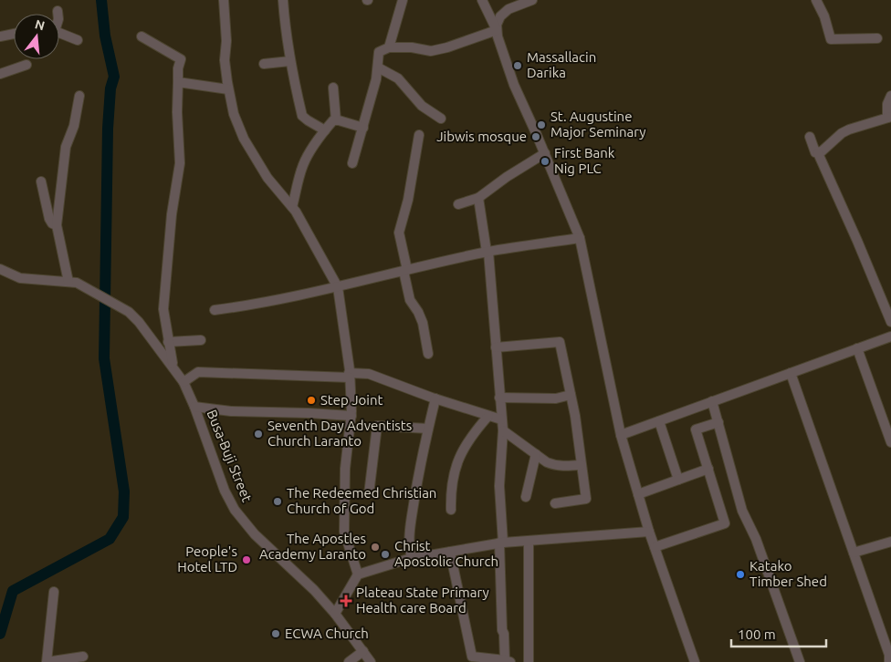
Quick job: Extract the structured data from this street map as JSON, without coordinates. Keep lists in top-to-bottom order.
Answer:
{
  "streets": {
    "street": ["Busa-Buji Street"]
  },
  "places": {
    "other": [
      "Massallacin Darika",
      "St. Augustine Major Seminary",
      "Jibwis mosque",
      "First Bank Nig PLC",
      "Step Joint",
      "Seventh Day Adventists Church Laranto",
      "The Redeemed Christian Church of God",
      "The Apostles Academy Laranto",
      "Christ Apostolic Church",
      "People's Hotel LTD",
      "Katako Timber Shed",
      "ECWA Church"
    ],
    "health": ["Plateau State Primary Health care Board"]
  },
  "scale_bar": "100 m",
  "north": "top"
}
